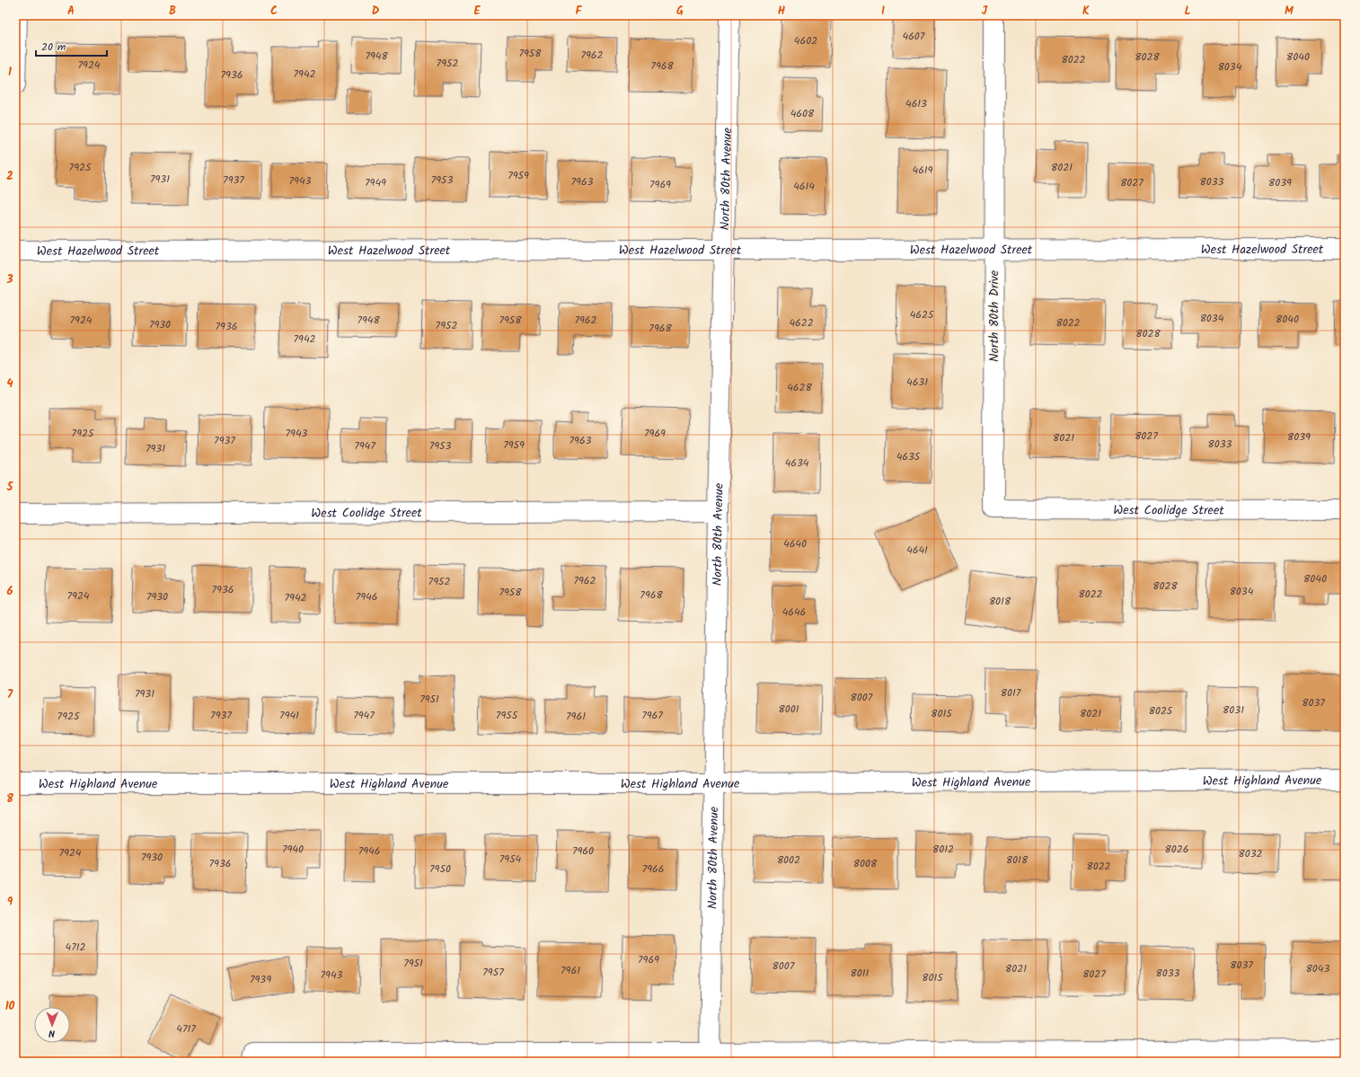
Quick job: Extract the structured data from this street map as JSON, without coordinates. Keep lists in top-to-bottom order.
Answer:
{
  "streets": {
    "street": [
      "North 80th Avenue",
      "West Hazelwood Street",
      "North 80th Drive",
      "West Coolidge Street",
      "West Highland Avenue"
    ]
  },
  "crossings": [
    ["North 80th Avenue", "West Hazelwood Street"],
    ["North 80th Avenue", "West Coolidge Street"],
    ["North 80th Avenue", "West Highland Avenue"],
    ["West Hazelwood Street", "North 80th Drive"],
    ["North 80th Drive", "West Coolidge Street"]
  ],
  "house_numbers": [
    "4607",
    "4602",
    "7958",
    "7962",
    "7948",
    "8028",
    "8040",
    "8022",
    "7952",
    "7924",
    "7968",
    "8034",
    "7942",
    "7936",
    "4613",
    "4608",
    "7925",
    "8021",
    "4619",
    "7959",
    "7931",
    "7937",
    "7953",
    "7943",
    "7963",
    "8033",
    "7949",
    "8027",
    "8039",
    "7969",
    "4614",
    "4625",
    "8034",
    "8040",
    "7924",
    "7948",
    "7958",
    "7962",
    "4622",
    "8022",
    "7930",
    "7952",
    "7936",
    "7968",
    "8028",
    "7942",
    "4631",
    "4628",
    "7925",
    "7943",
    "7969",
    "8027",
    "8039",
    "8021",
    "7937",
    "7963",
    "8033",
    "7959",
    "7947",
    "7953",
    "7931",
    "4635",
    "4634",
    "4640",
    "4641",
    "8040",
    "7962",
    "7952",
    "8028",
    "7936",
    "8034",
    "7958",
    "8022",
    "7968",
    "7924",
    "7930",
    "7946",
    "7942",
    "8018",
    "4646",
    "8017",
    "7931",
    "8007",
    "7951",
    "8037",
    "8001",
    "8031",
    "8025",
    "8015",
    "8021",
    "7937",
    "7941",
    "7947",
    "7955",
    "7967",
    "7925",
    "7961",
    "7940",
    "8012",
    "8026",
    "7946",
    "7960",
    "7924",
    "8032",
    "7930",
    "7954",
    "8002",
    "8018",
    "7936",
    "8008",
    "8022",
    "7950",
    "7966",
    "4712",
    "7969",
    "7951",
    "8037",
    "8007",
    "8021",
    "8043",
    "7961",
    "7957",
    "8011",
    "8033",
    "8027",
    "7943",
    "8015",
    "7939",
    "4717"
  ],
  "scale_bar": "20 m",
  "north": "bottom",
  "grid": {
    "columns": [
      "A",
      "B",
      "C",
      "D",
      "E",
      "F",
      "G",
      "H",
      "I",
      "J",
      "K",
      "L",
      "M"
    ],
    "rows": [
      "1",
      "2",
      "3",
      "4",
      "5",
      "6",
      "7",
      "8",
      "9",
      "10"
    ]
  }
}
